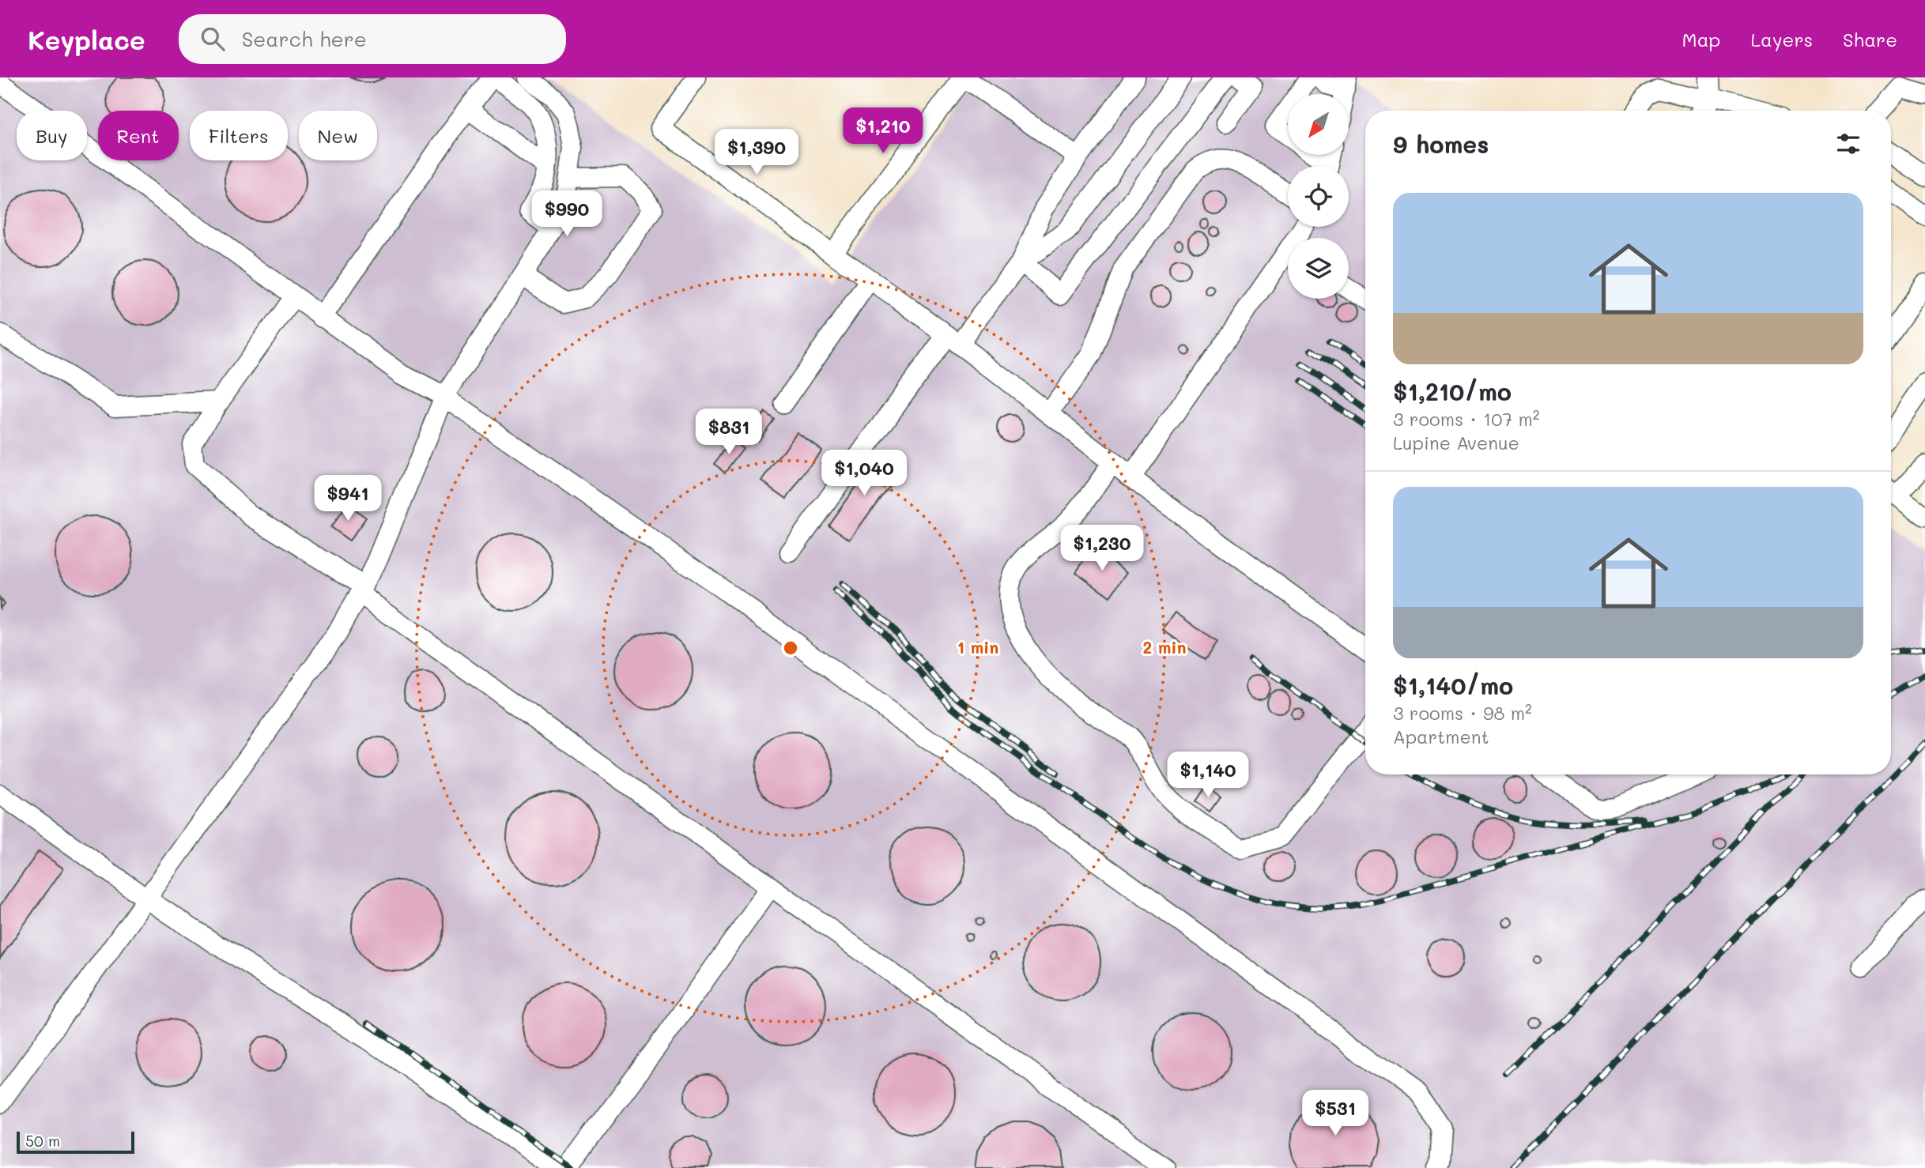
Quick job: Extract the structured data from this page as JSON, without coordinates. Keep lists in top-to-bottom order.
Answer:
{
  "scale_bar": "50 m",
  "north": "bottom left",
  "page": {
    "header": "Keyplace",
    "search": "Search here",
    "nav": ["Map", "Layers", "Share"],
    "price": [
      "$1,210",
      "$1,390",
      "$990",
      "$831",
      "$1,040",
      "$941",
      "$1,230",
      "$1,140",
      "$531"
    ],
    "chip": [
      "Buy",
      "Rent",
      "Filters",
      "New"
    ],
    "heading": "9 homes",
    "list": [
      {
        "name": "$1,210/mo",
        "note": "3 rooms · 107 m² · Lupine Avenue"
      },
      {
        "name": "$1,140/mo",
        "note": "3 rooms · 98 m² · Apartment"
      }
    ],
    "scale": "50 m"
  },
  "rings": ["1 min", "2 min"]
}
